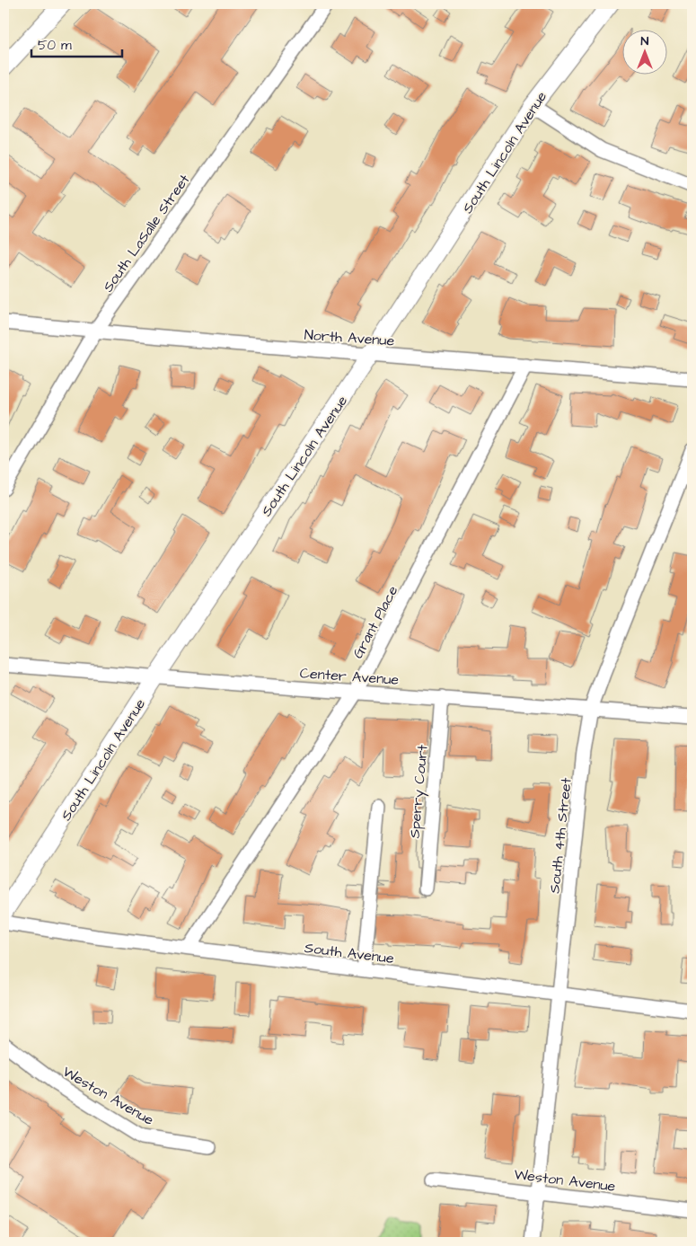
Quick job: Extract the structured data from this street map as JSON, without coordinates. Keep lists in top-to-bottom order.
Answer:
{
  "streets": {
    "street": [
      "South Lincoln Avenue",
      "South LaSalle Street",
      "North Avenue",
      "Grant Place",
      "Center Avenue",
      "Sperry Court",
      "South 4th Street",
      "South Avenue",
      "Weston Avenue"
    ]
  },
  "crossings": [
    ["South Lincoln Avenue", "North Avenue"],
    ["South Lincoln Avenue", "Center Avenue"],
    ["South LaSalle Street", "North Avenue"],
    ["North Avenue", "Grant Place"],
    ["Grant Place", "Center Avenue"],
    ["Grant Place", "South Avenue"],
    ["Center Avenue", "Sperry Court"],
    ["Center Avenue", "South 4th Street"],
    ["South 4th Street", "South Avenue"],
    ["South 4th Street", "Weston Avenue"]
  ],
  "scale_bar": "50 m",
  "north": "top"
}
